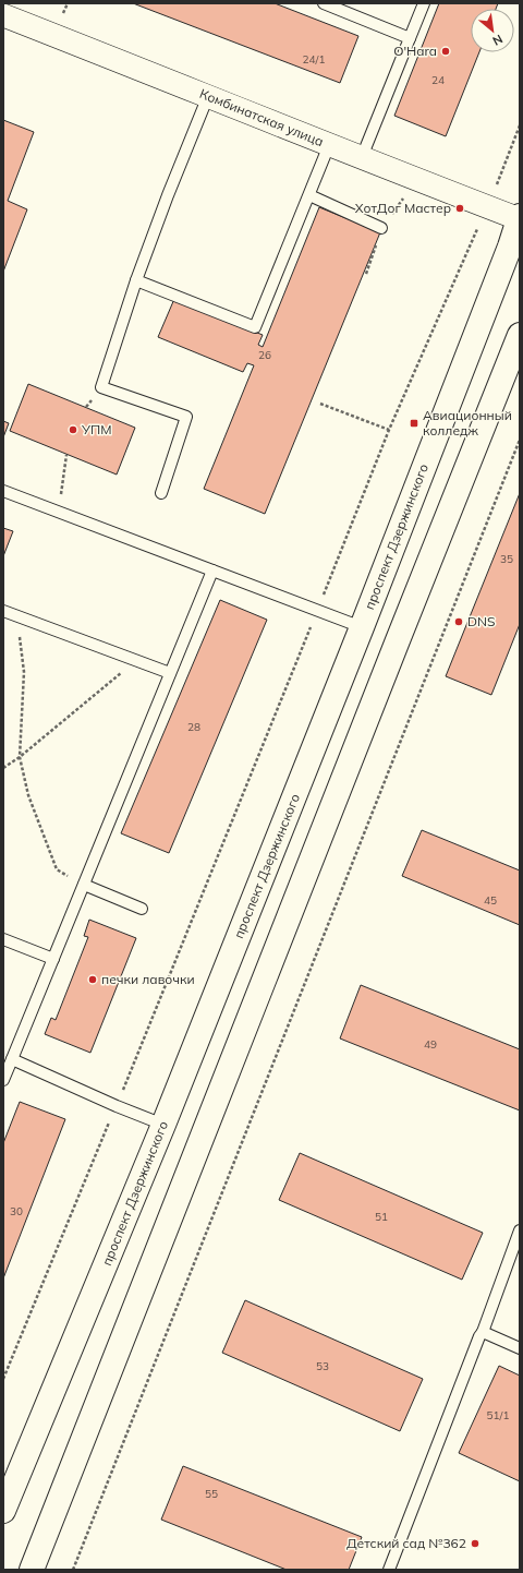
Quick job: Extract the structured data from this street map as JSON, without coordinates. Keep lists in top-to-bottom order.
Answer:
{
  "streets": {
    "main road": ["проспект Дзержинского"],
    "street": ["Комбинатская улица"]
  },
  "crossings": [
    ["Комбинатская улица", "проспект Дзержинского"]
  ],
  "places": {
    "other": [
      "O'Hara",
      "ХотДог Мастер",
      "УПМ",
      "DNS",
      "печки лавочки",
      "Детский сад №362"
    ],
    "transit": ["Авиационный колледж"]
  },
  "house_numbers": [
    "24/1",
    "24",
    "26",
    "35",
    "28",
    "45",
    "49",
    "30",
    "51",
    "53",
    "51/1",
    "55"
  ],
  "north": "bottom right"
}
